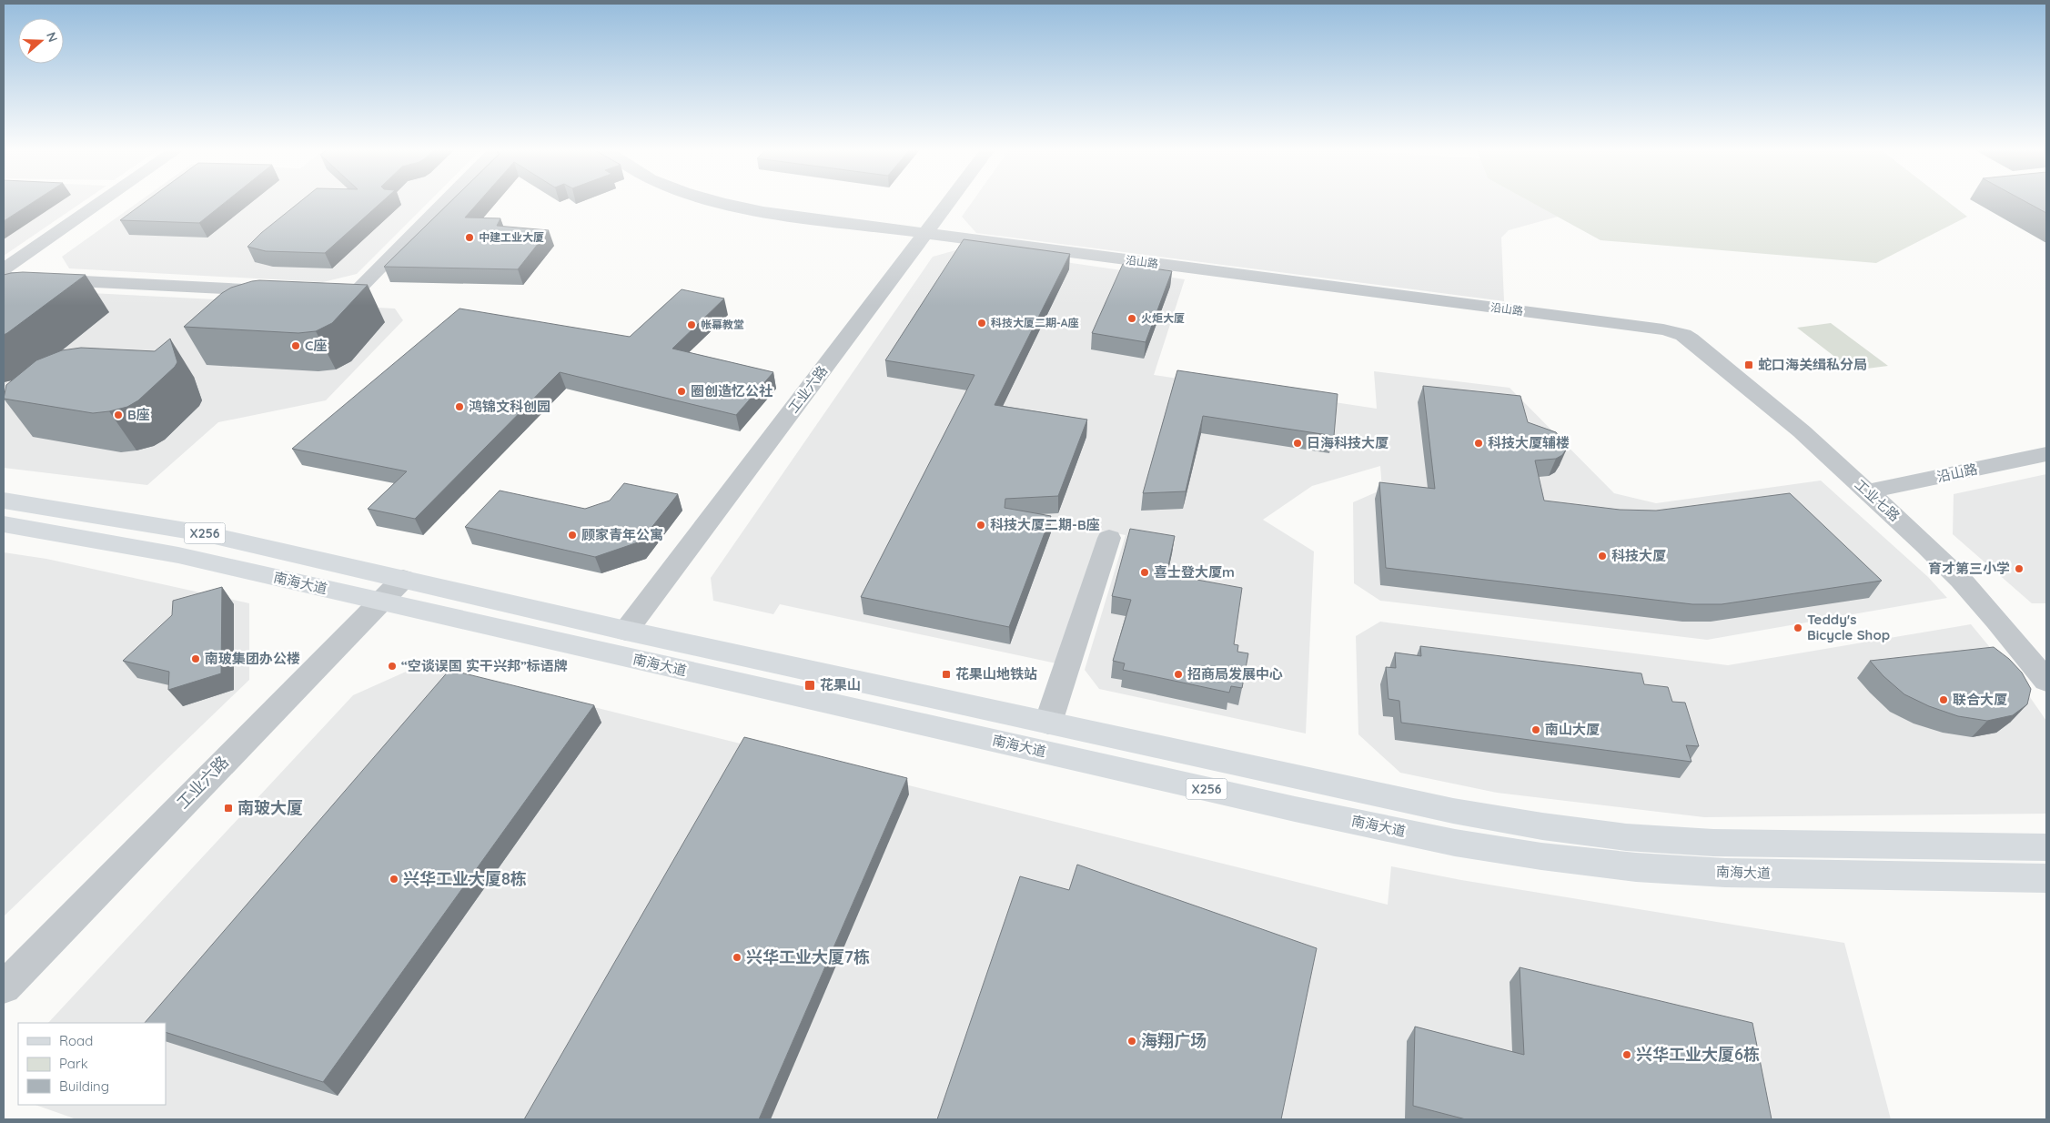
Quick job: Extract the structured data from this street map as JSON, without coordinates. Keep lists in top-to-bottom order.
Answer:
{
  "streets": {
    "main road": ["X256", "南海大道"],
    "street": ["沿山路", "工业六路", "工业七路"]
  },
  "crossings": [
    ["沿山路", "工业六路"],
    ["沿山路", "工业七路"],
    ["工业六路", "南海大道"]
  ],
  "places": {
    "other": [
      "中建工业大厦",
      "火炬大厦",
      "科技大厦二期-A座",
      "帐幕教堂",
      "C座",
      "圈创造忆公社",
      "鸿锦文科创园",
      "B座",
      "日海科技大厦",
      "科技大厦辅楼",
      "科技大厦二期-B座",
      "顾家青年公寓",
      "科技大厦",
      "育才第三小学",
      "喜士登大厦m",
      "Teddy's Bicycle Shop",
      "南玻集团办公楼",
      "“空谈误国 实干兴邦”标语牌",
      "招商局发展中心",
      "联合大厦",
      "南山大厦",
      "兴华工业大厦8栋",
      "兴华工业大厦7栋",
      "海翔广场",
      "兴华工业大厦6栋"
    ],
    "transit": [
      "蛇口海关缉私分局",
      "花果山地铁站",
      "花果山",
      "南玻大厦"
    ]
  },
  "legend": ["Road", "Park", "Building"],
  "north": "right"
}
